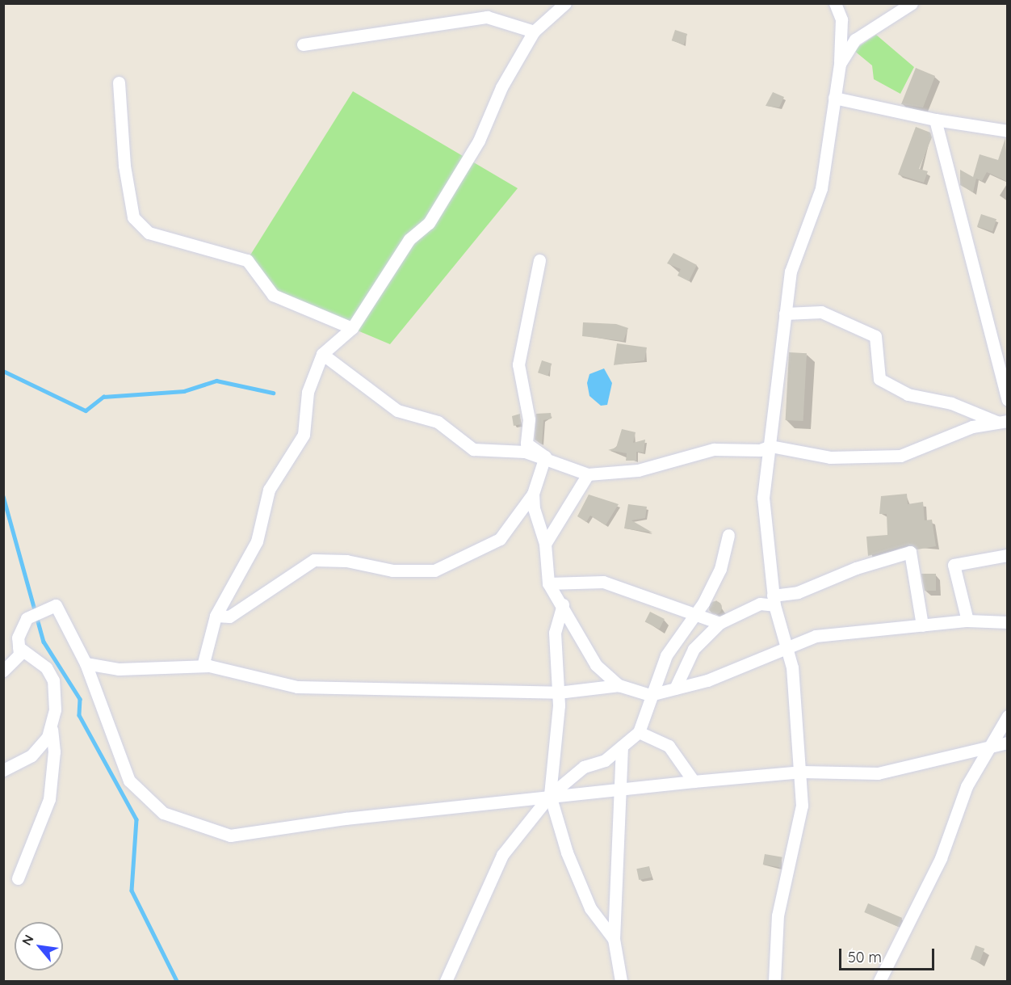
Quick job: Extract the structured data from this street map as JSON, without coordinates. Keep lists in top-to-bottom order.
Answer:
{
  "scale_bar": "50 m",
  "north": "top left"
}
